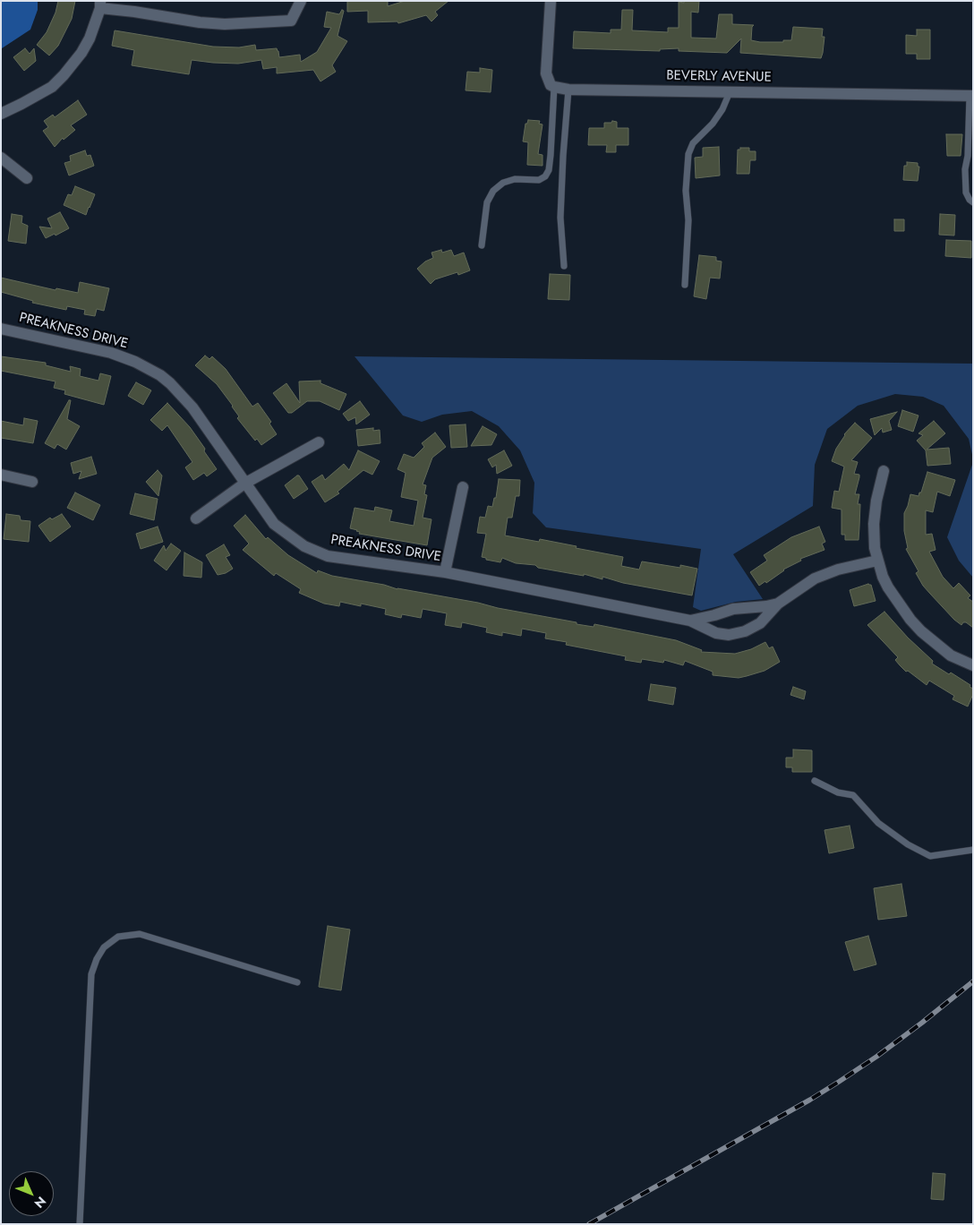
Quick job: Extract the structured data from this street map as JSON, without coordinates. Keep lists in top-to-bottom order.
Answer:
{
  "streets": {
    "street": ["BEVERLY AVENUE", "PREAKNESS DRIVE"]
  },
  "north": "bottom right"
}
